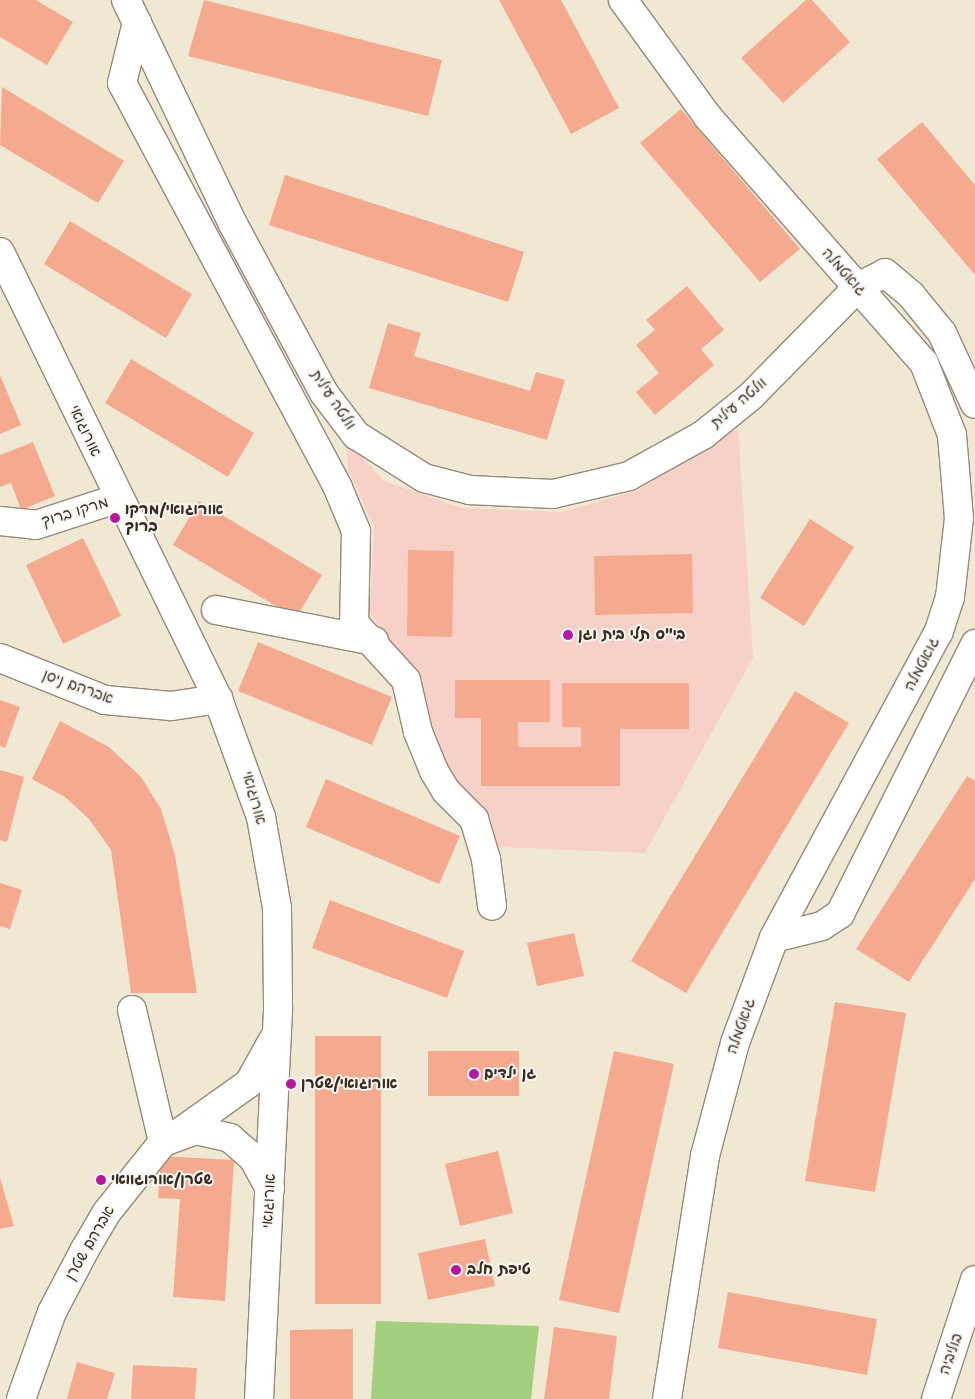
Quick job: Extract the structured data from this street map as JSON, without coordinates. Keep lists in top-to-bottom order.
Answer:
{
  "streets": {
    "street": [
      "גואטמלה",
      "וולטה עילית",
      "אורוגואי",
      "מרקו ברוך",
      "אברהם ניסן",
      "אברהם שטרן",
      "בוליביה"
    ]
  },
  "crossings": [
    ["גואטמלה", "וולטה עילית"],
    ["אורוגואי", "מרקו ברוך"],
    ["אורוגואי", "אברהם ניסן"]
  ],
  "places": [
    "אורוגואי/מרקו ברוך",
    "בי\"ס תלי בית וגן",
    "גן ילדים",
    "אורוגואי/שטרן",
    "שטרן/אורוגוואי",
    "טיפת חלב"
  ]
}
